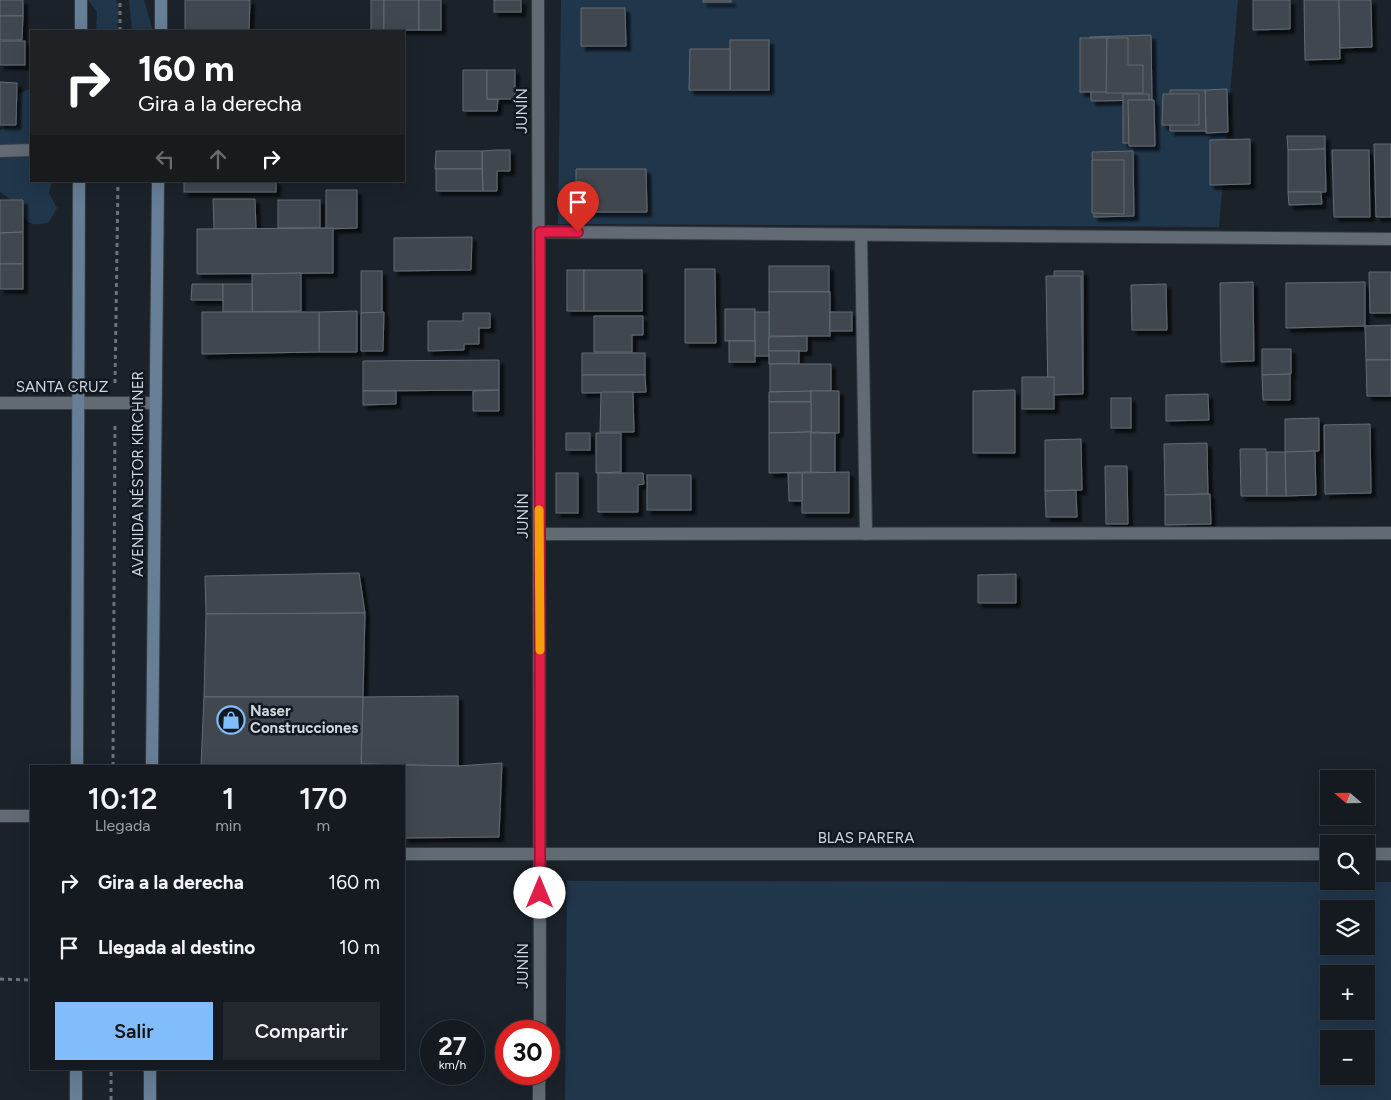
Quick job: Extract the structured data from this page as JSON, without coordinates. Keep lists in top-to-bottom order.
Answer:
{
  "streets": {
    "main road": ["AVENIDA NÉSTOR KIRCHNER"],
    "street": ["JUNÍN", "SANTA CRUZ", "BLAS PARERA"]
  },
  "crossings": [
    ["JUNÍN", "BLAS PARERA"],
    ["SANTA CRUZ", "AVENIDA NÉSTOR KIRCHNER"]
  ],
  "places": {
    "shop": ["Naser Construcciones"]
  },
  "north": "left",
  "page": {
    "turn": ["160 m", "Gira a la derecha"],
    "eta": [
      "10:12",
      "Llegada",
      "1",
      "min",
      "170",
      "m"
    ],
    "map_buttons": ["+", "−"],
    "list": [
      {
        "name": "Gira a la derecha",
        "value": "160 m"
      },
      {
        "name": "Llegada al destino",
        "value": "10 m"
      }
    ],
    "buttons": ["Salir", "Compartir"],
    "speed": "27 km/h",
    "limit": "30"
  }
}
